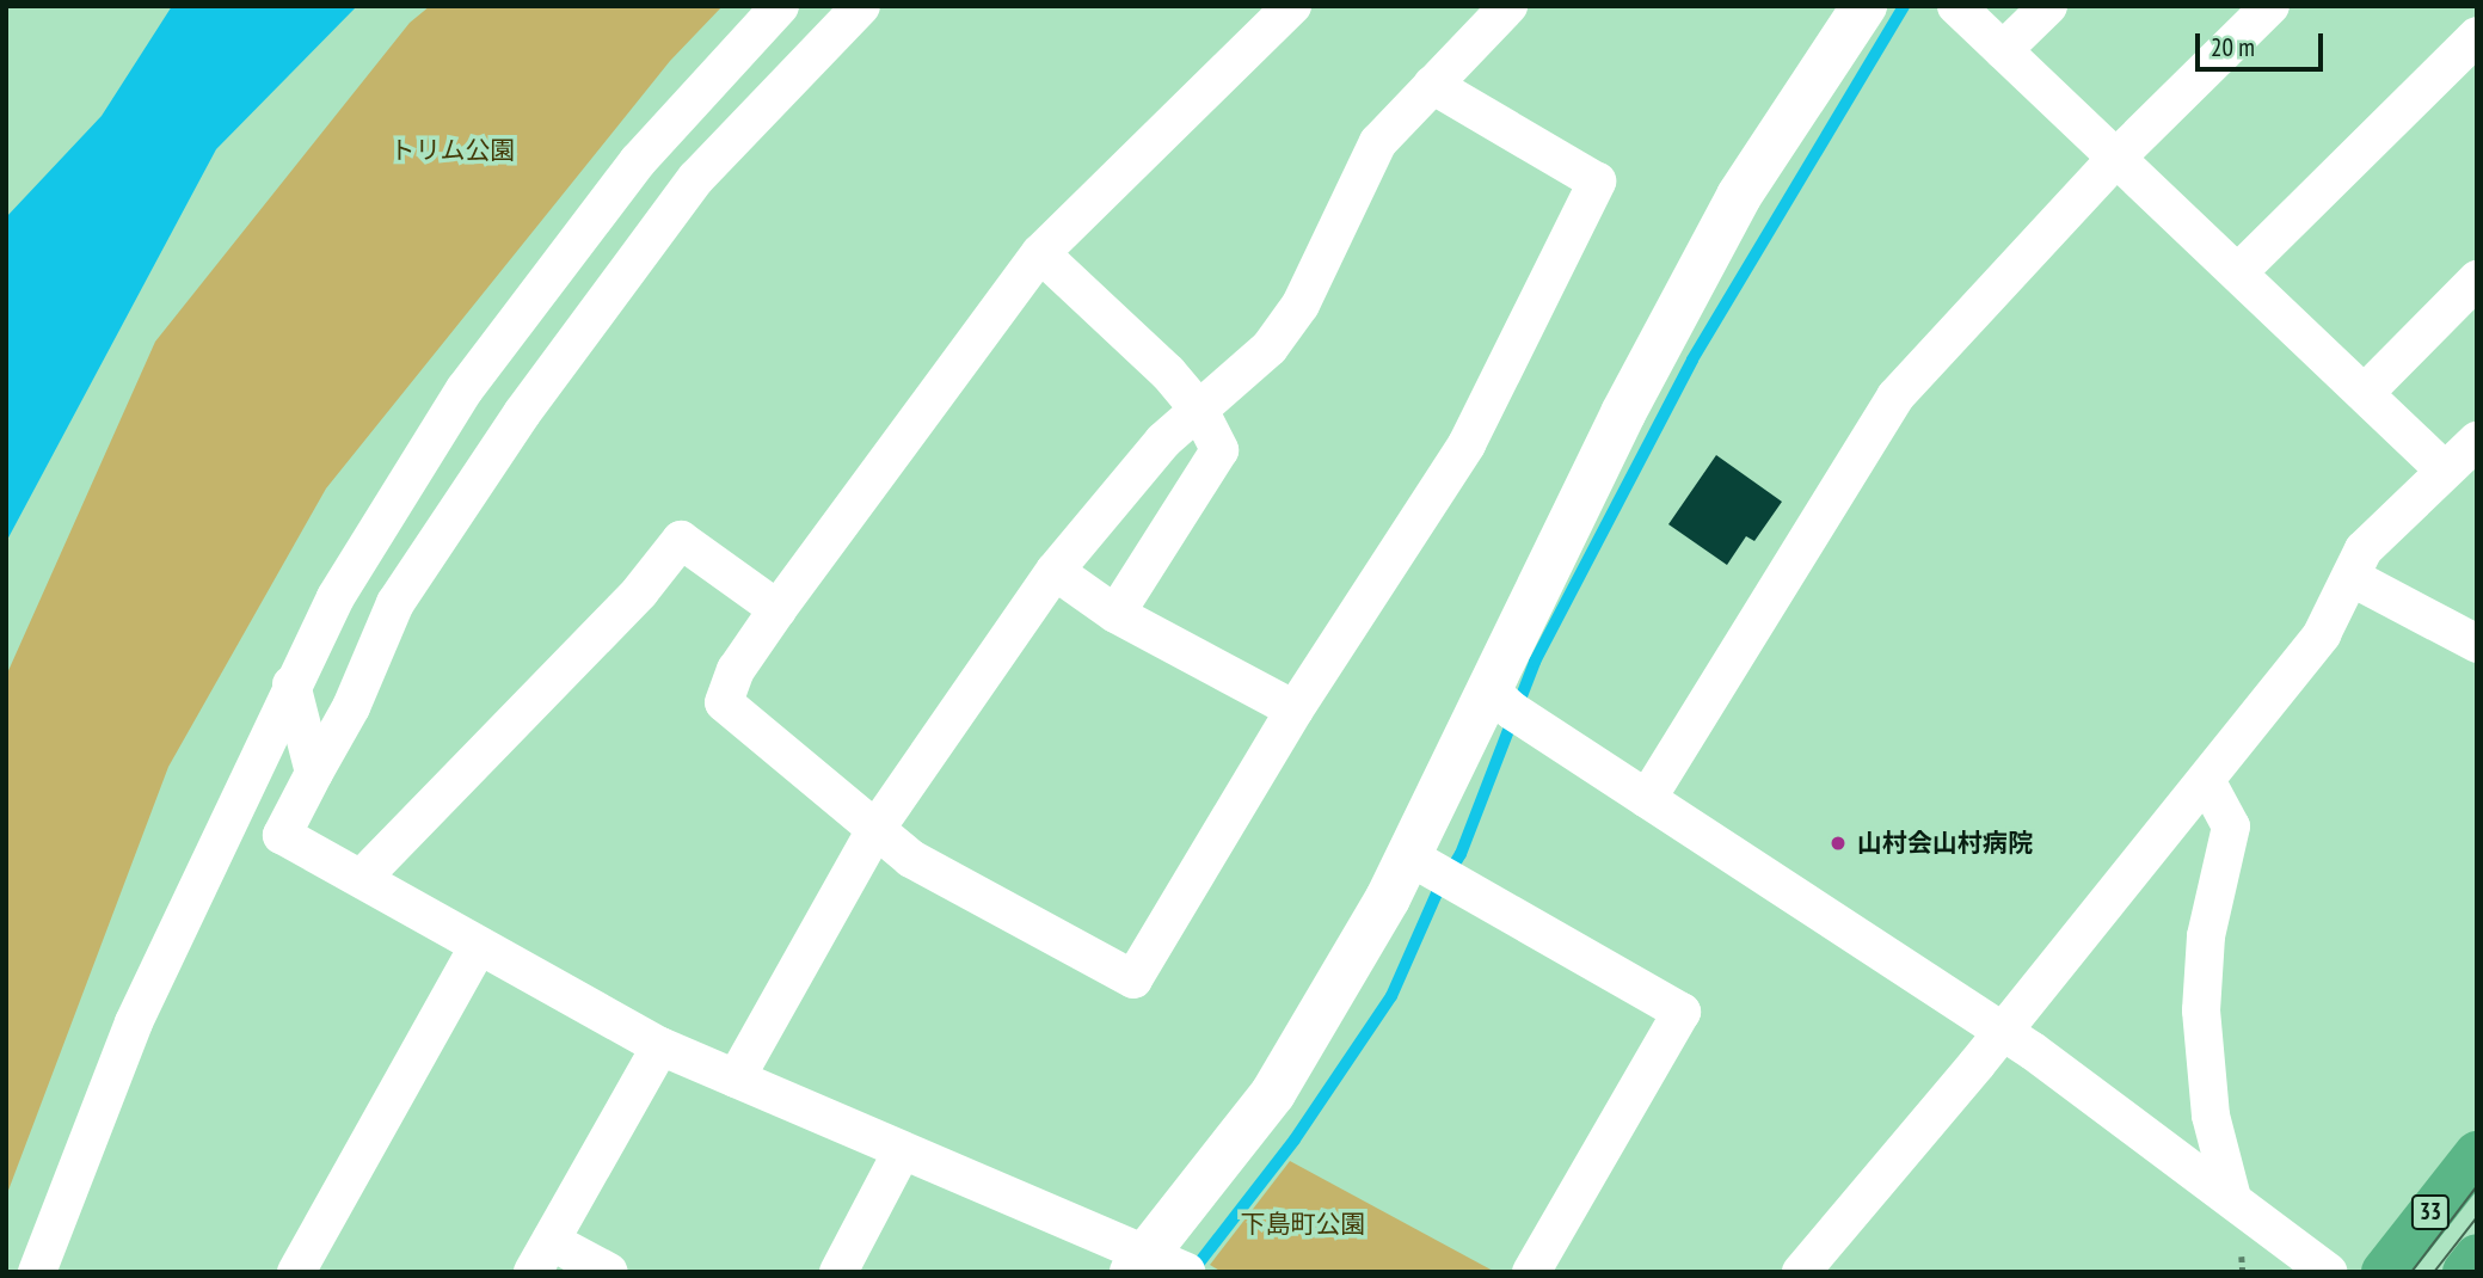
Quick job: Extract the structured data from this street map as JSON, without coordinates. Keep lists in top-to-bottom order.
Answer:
{
  "streets": {
    "highway": ["33"]
  },
  "parks": ["トリム公園", "下島町公園"],
  "places": ["山村会山村病院"],
  "scale_bar": "20 m"
}
